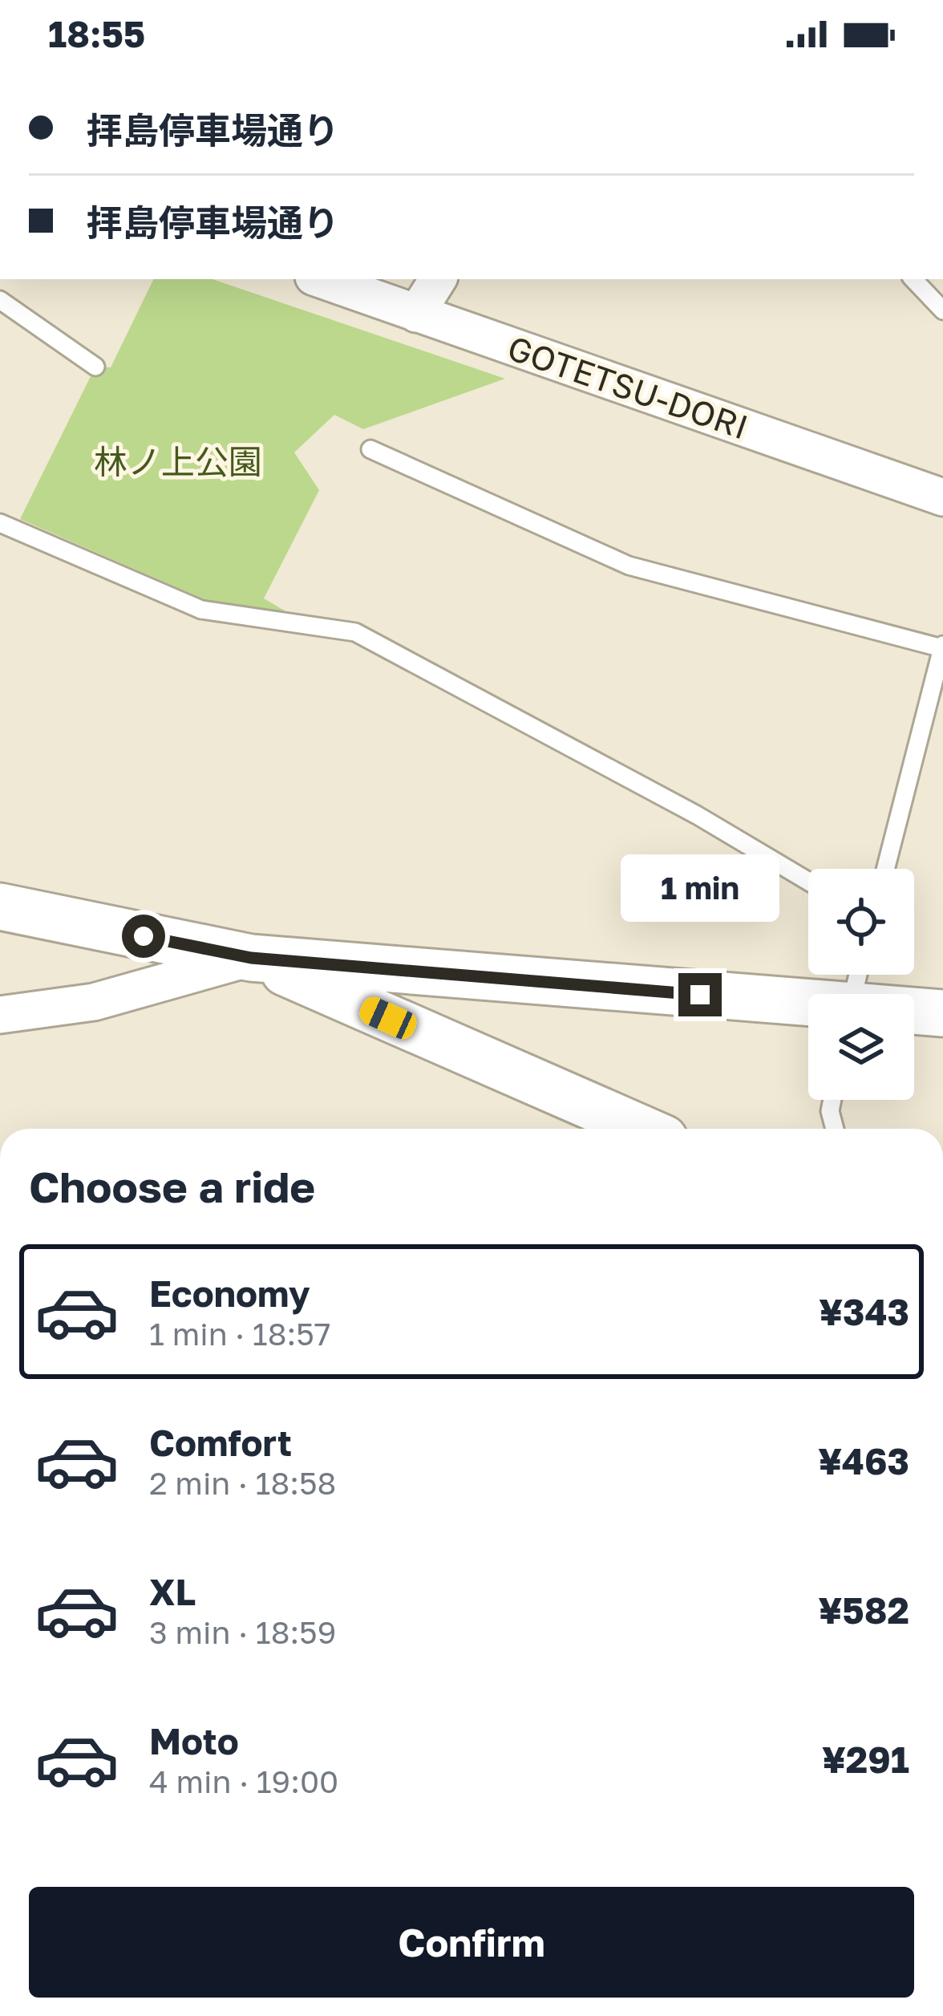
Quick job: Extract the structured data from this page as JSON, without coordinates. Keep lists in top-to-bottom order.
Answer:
{
  "streets": {
    "street": ["GOTETSU-DORI"]
  },
  "parks": ["林ノ上公園"],
  "page": {
    "status": "18:55",
    "banner": ["拝島停車場通り", "拝島停車場通り"],
    "bubble": "1 min",
    "heading": "Choose a ride",
    "list": [
      {
        "name": "Economy",
        "note": "1 min · 18:57",
        "value": "¥343"
      },
      {
        "name": "Comfort",
        "note": "2 min · 18:58",
        "value": "¥463"
      },
      {
        "name": "XL",
        "note": "3 min · 18:59",
        "value": "¥582"
      },
      {
        "name": "Moto",
        "note": "4 min · 19:00",
        "value": "¥291"
      }
    ],
    "buttons": "Confirm"
  }
}
